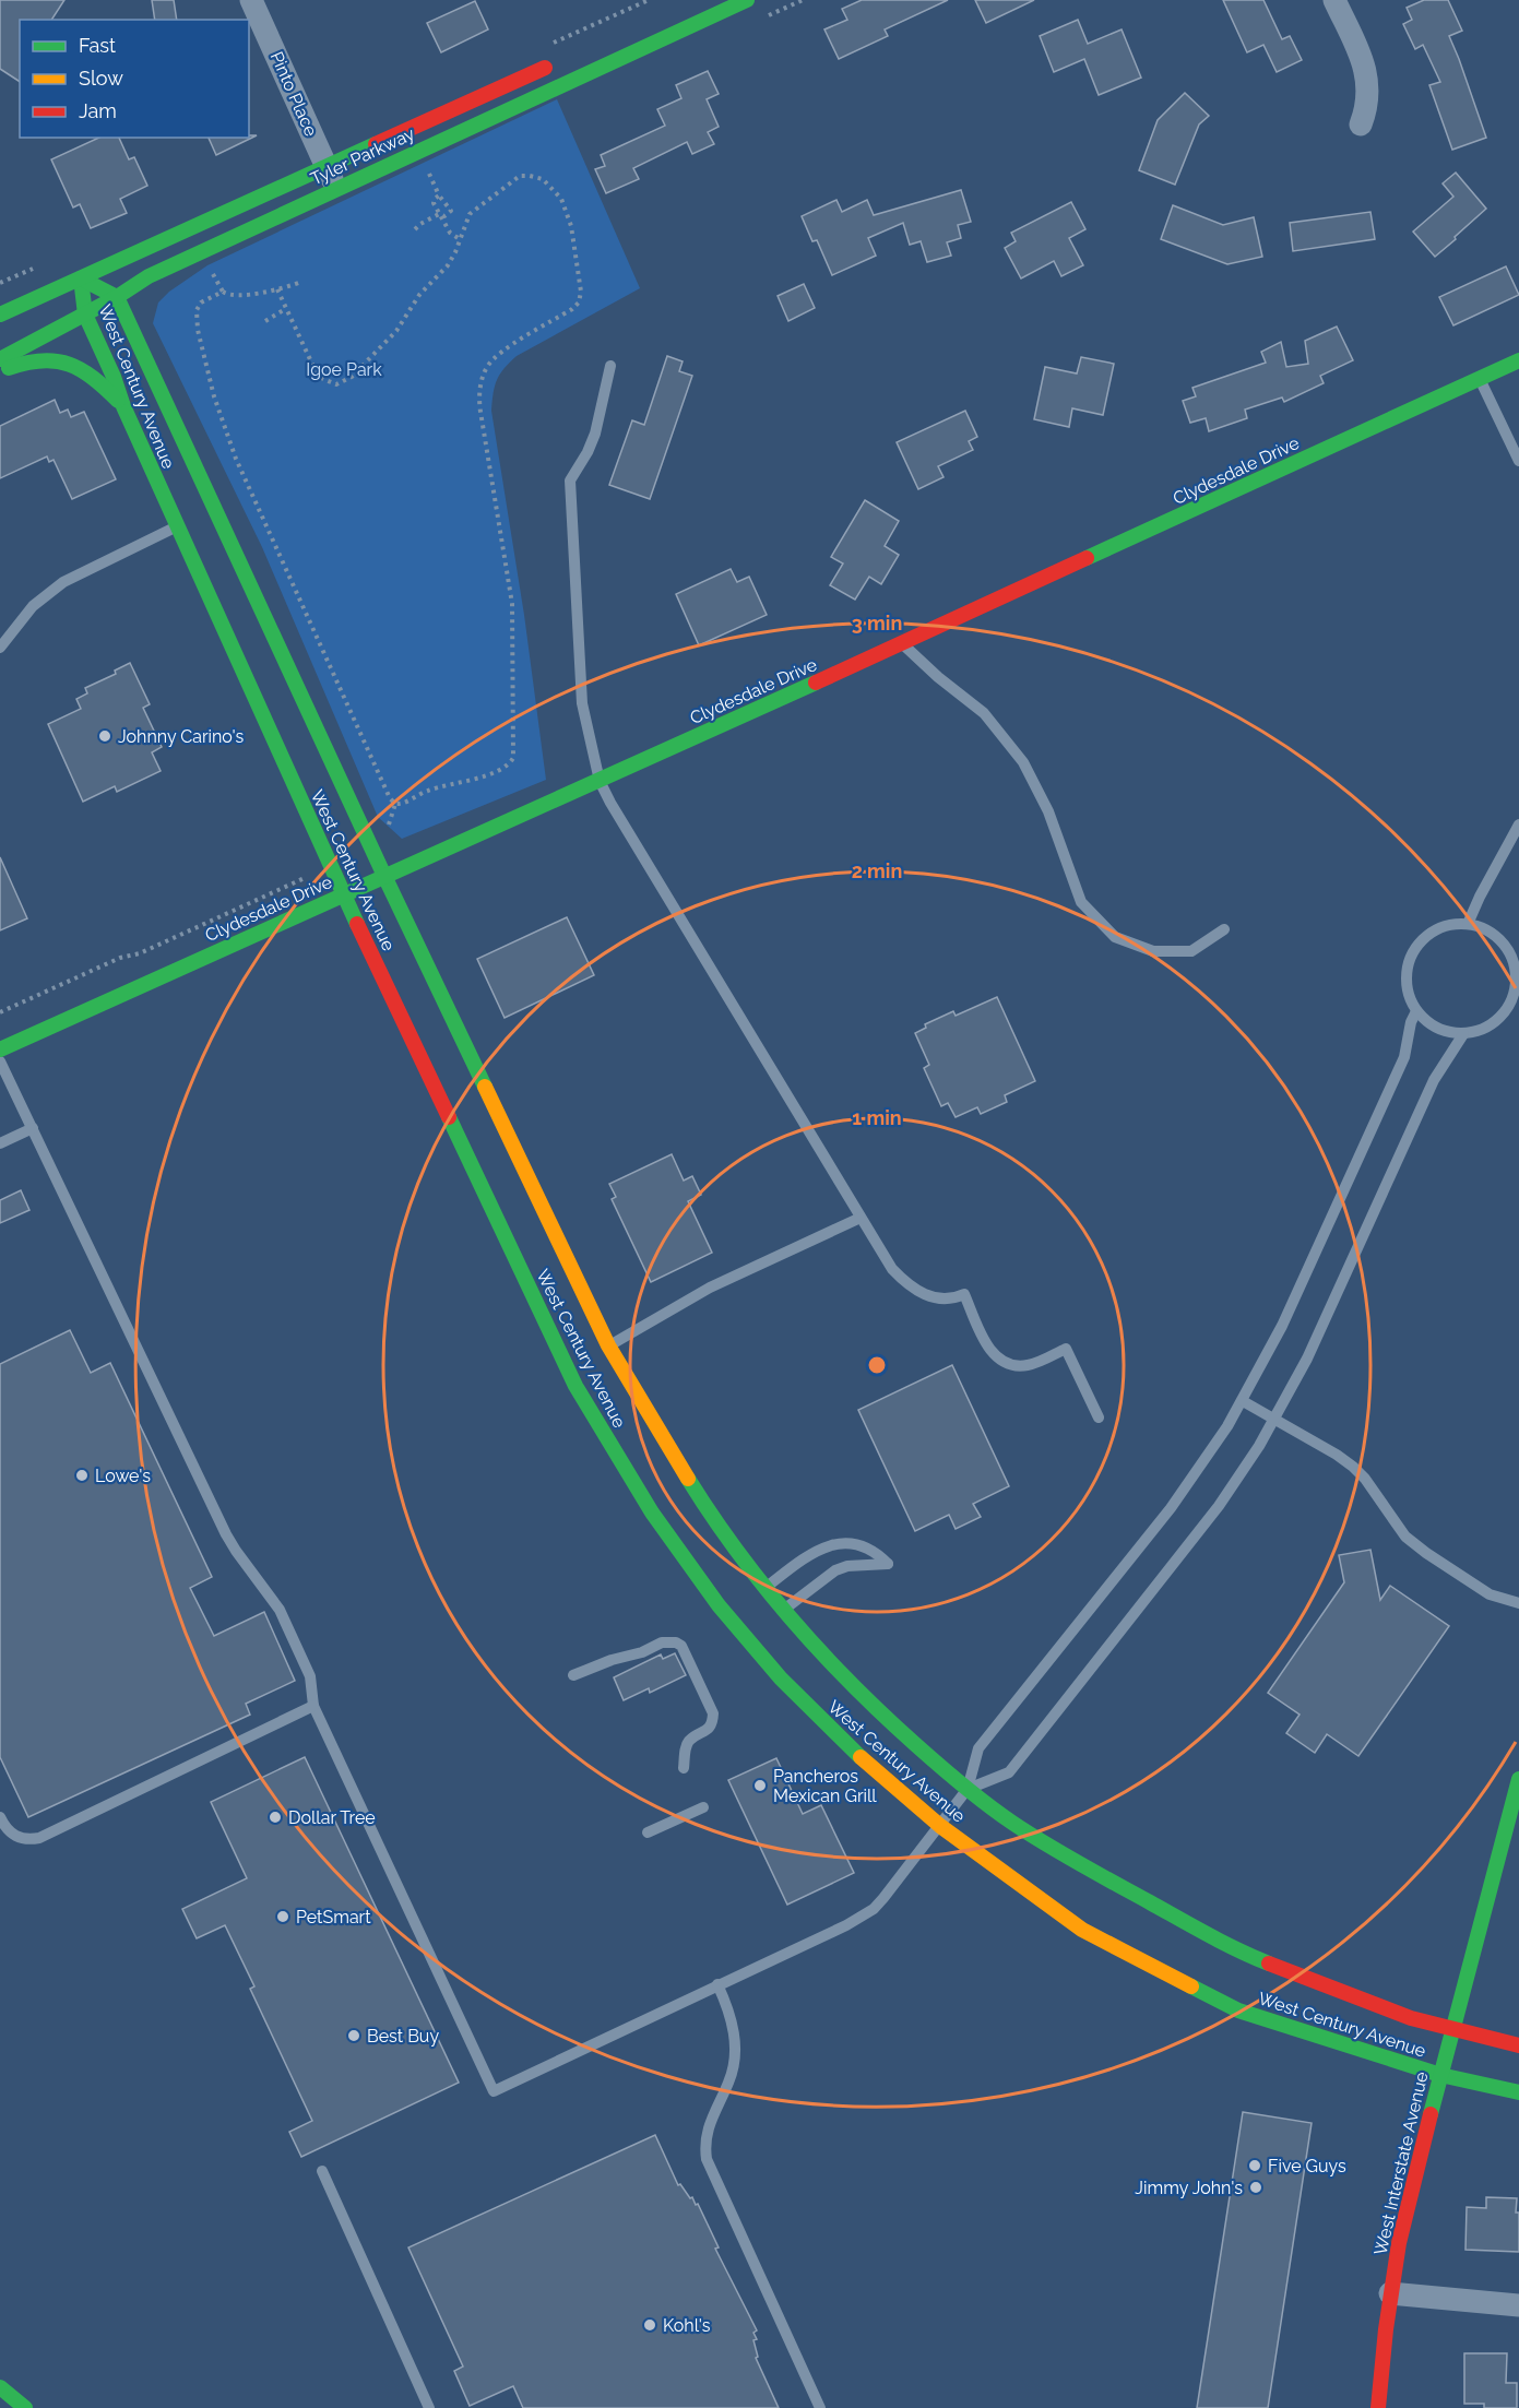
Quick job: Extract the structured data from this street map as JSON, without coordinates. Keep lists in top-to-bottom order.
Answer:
{
  "streets": {
    "main road": [
      "Tyler Parkway",
      "West Century Avenue",
      "Clydesdale Drive",
      "West Interstate Avenue"
    ],
    "street": ["Pinto Place"]
  },
  "crossings": [
    ["Pinto Place", "Tyler Parkway"],
    ["Tyler Parkway", "West Century Avenue"],
    ["West Century Avenue", "Clydesdale Drive"],
    ["West Century Avenue", "West Interstate Avenue"]
  ],
  "parks": ["Igoe Park"],
  "places": [
    "Johnny Carino's",
    "Lowe's",
    "Pancheros Mexican Grill",
    "Dollar Tree",
    "PetSmart",
    "Best Buy",
    "Five Guys",
    "Jimmy John's",
    "Kohl's"
  ],
  "legend": ["Fast", "Slow", "Jam"],
  "rings": ["3 min", "2 min", "1 min"]
}
